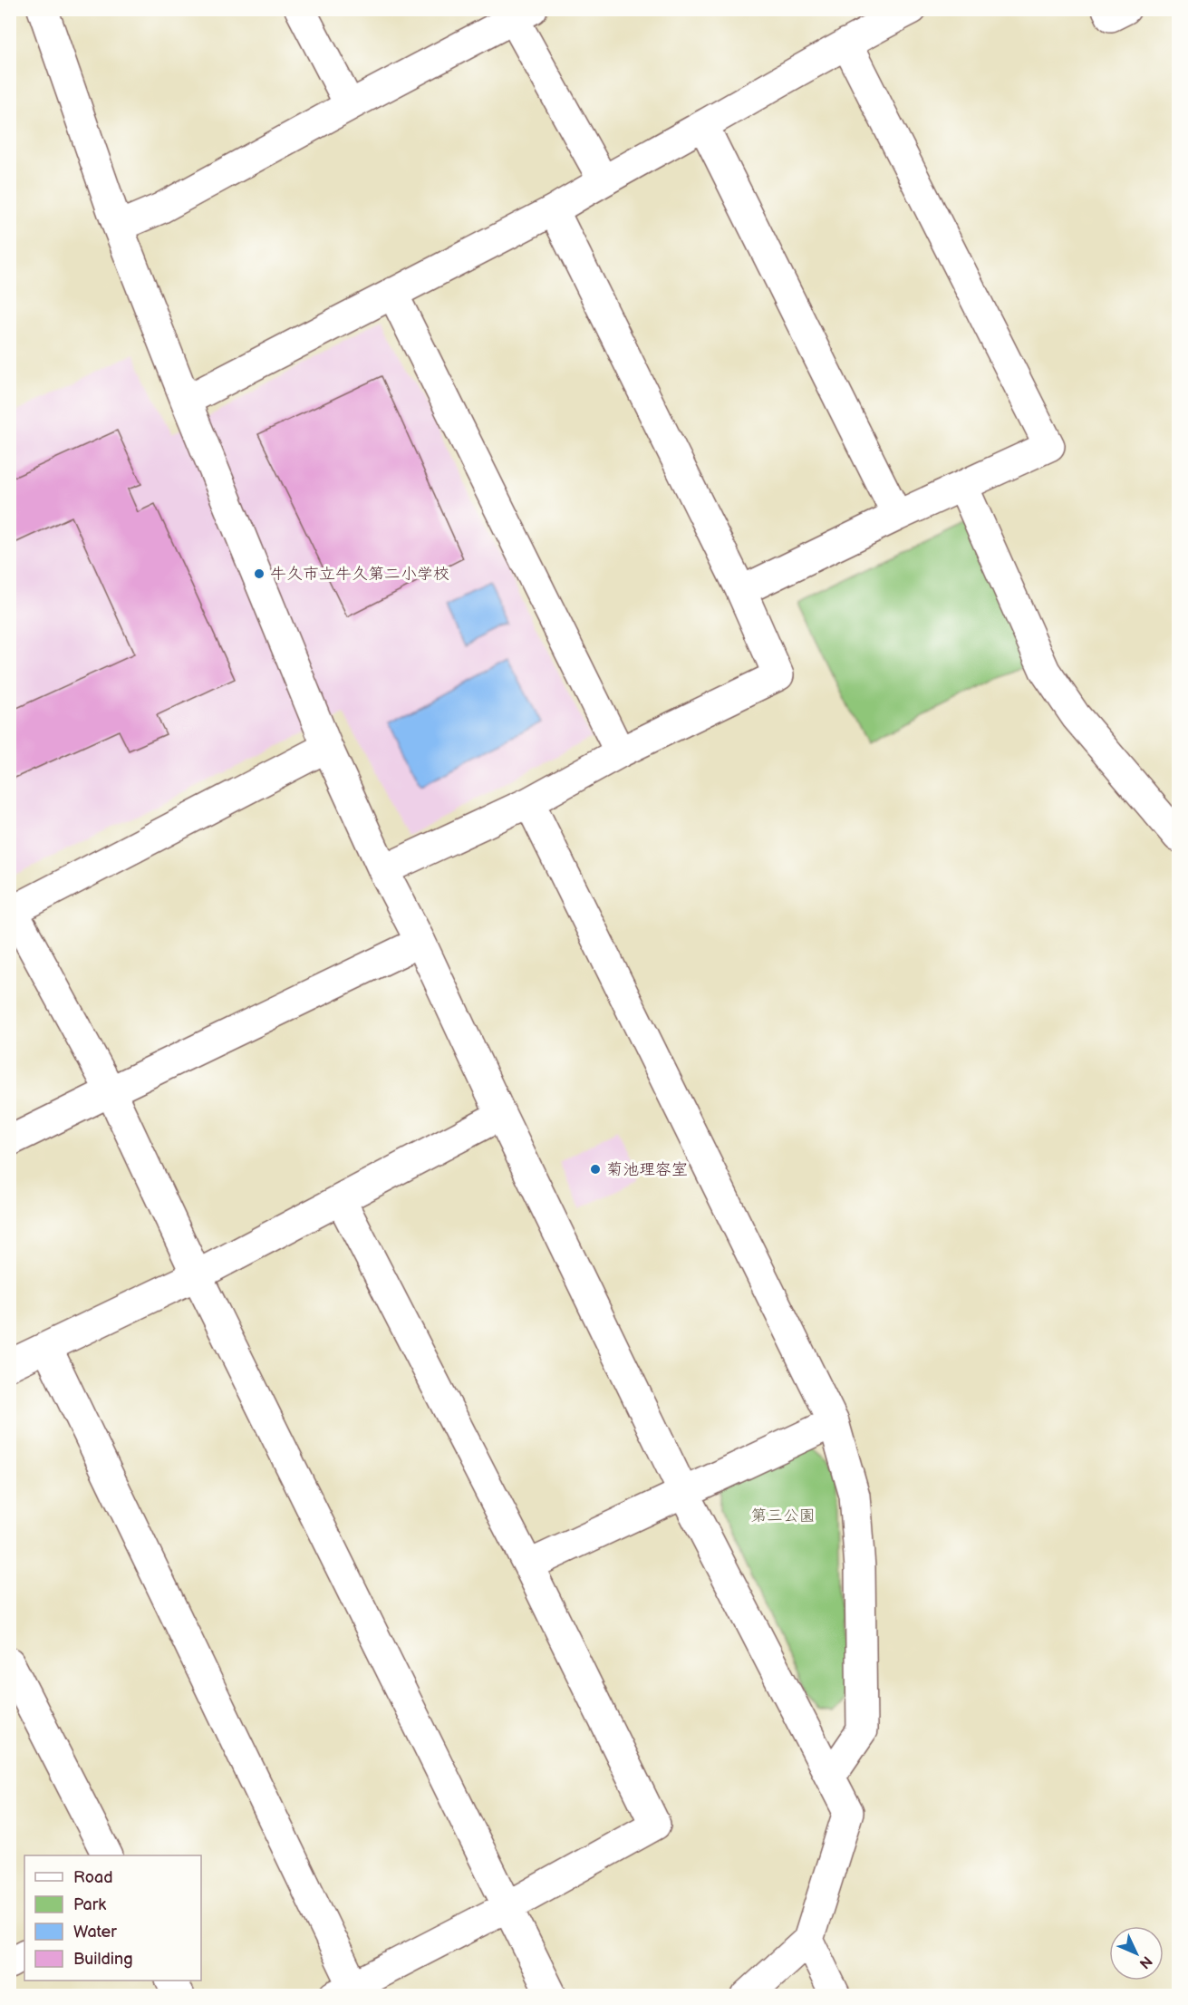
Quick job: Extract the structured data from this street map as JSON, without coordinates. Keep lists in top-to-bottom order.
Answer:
{
  "parks": ["第三公園"],
  "places": ["牛久市立牛久第二小学校", "菊池理容室"],
  "legend": [
    "Road",
    "Park",
    "Water",
    "Building"
  ],
  "north": "bottom right"
}
